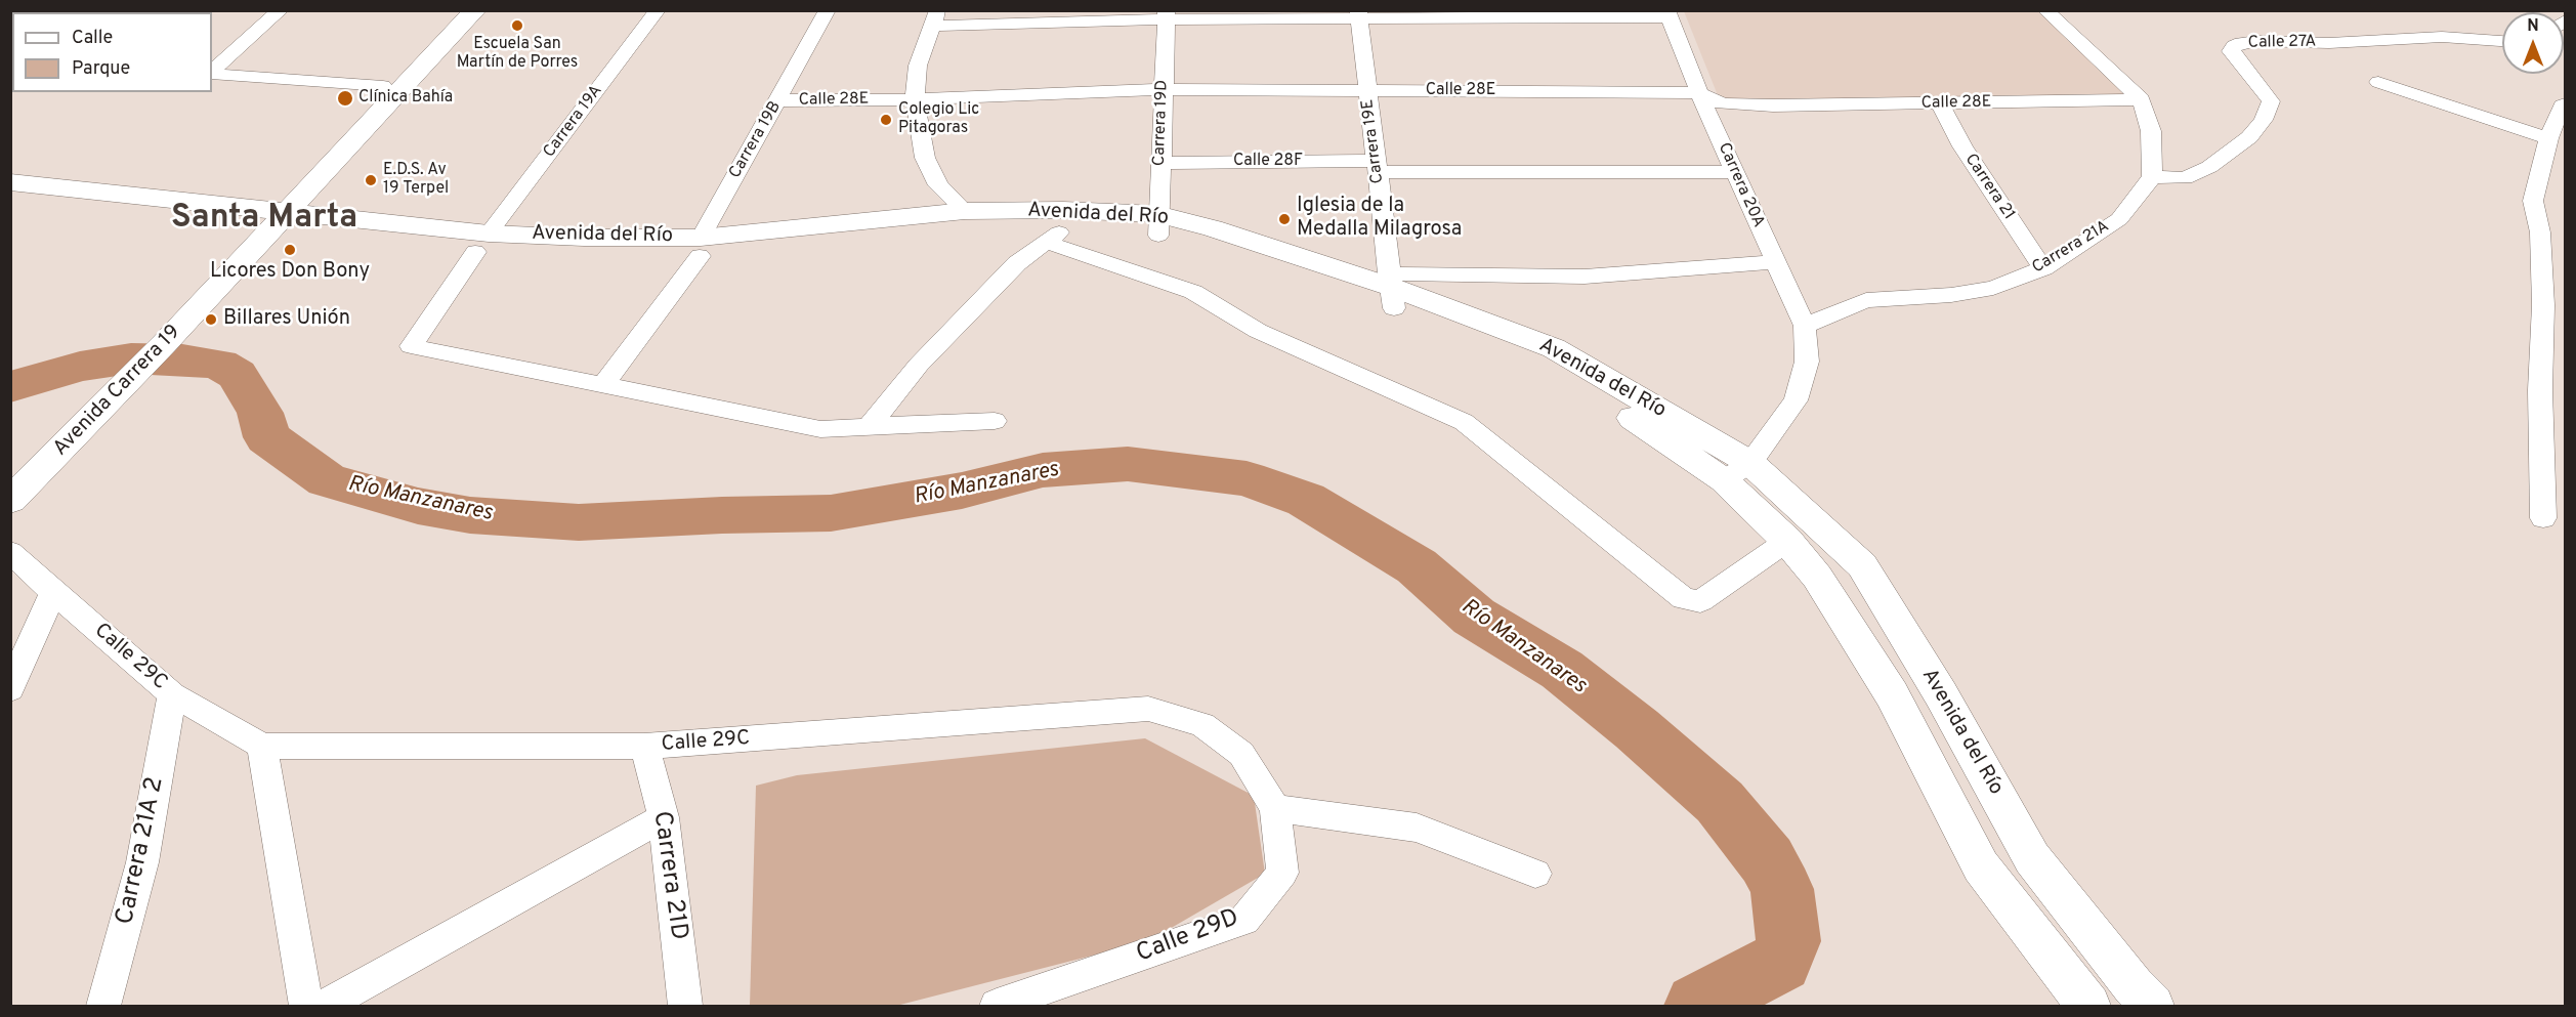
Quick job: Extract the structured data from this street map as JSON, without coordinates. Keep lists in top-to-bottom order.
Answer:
{
  "streets": {
    "main road": ["Avenida del Río", "Avenida Carrera 19"],
    "street": [
      "Calle 27A",
      "Calle 28E",
      "Carrera 19A",
      "Carrera 19D",
      "Carrera 19B",
      "Carrera 19E",
      "Calle 28F",
      "Carrera 20A",
      "Carrera 21",
      "Carrera 21A",
      "Calle 29C",
      "Carrera 21A 2",
      "Carrera 21D",
      "Calle 29D"
    ]
  },
  "crossings": [
    ["Calle 27A", "Carrera 21A"],
    ["Calle 28E", "Carrera 19D"],
    ["Calle 28E", "Carrera 19B"],
    ["Calle 28E", "Carrera 19E"],
    ["Calle 28E", "Carrera 20A"],
    ["Calle 28E", "Carrera 21"],
    ["Carrera 19A", "Carrera 19B"],
    ["Carrera 19A", "Avenida del Río"],
    ["Carrera 19D", "Calle 28F"],
    ["Carrera 19D", "Avenida del Río"],
    ["Carrera 19B", "Avenida del Río"],
    ["Carrera 19E", "Calle 28F"],
    ["Carrera 19E", "Avenida del Río"],
    ["Calle 28F", "Carrera 20A"],
    ["Carrera 20A", "Avenida del Río"],
    ["Carrera 20A", "Carrera 21A"],
    ["Carrera 21", "Carrera 21A"],
    ["Avenida del Río", "Avenida Carrera 19"],
    ["Calle 29C", "Carrera 21A 2"],
    ["Calle 29C", "Carrera 21D"],
    ["Calle 29C", "Calle 29D"]
  ],
  "districts": ["Santa Marta"],
  "water": ["Río Manzanares"],
  "places": [
    "Escuela San Martín de Porres",
    "Clínica Bahía",
    "Colegio Lic Pitagoras",
    "E.D.S. Av 19 Terpel",
    "Iglesia de la Medalla Milagrosa",
    "Licores Don Bony",
    "Billares Unión"
  ],
  "legend": ["Calle", "Parque"],
  "north": "top"
}
